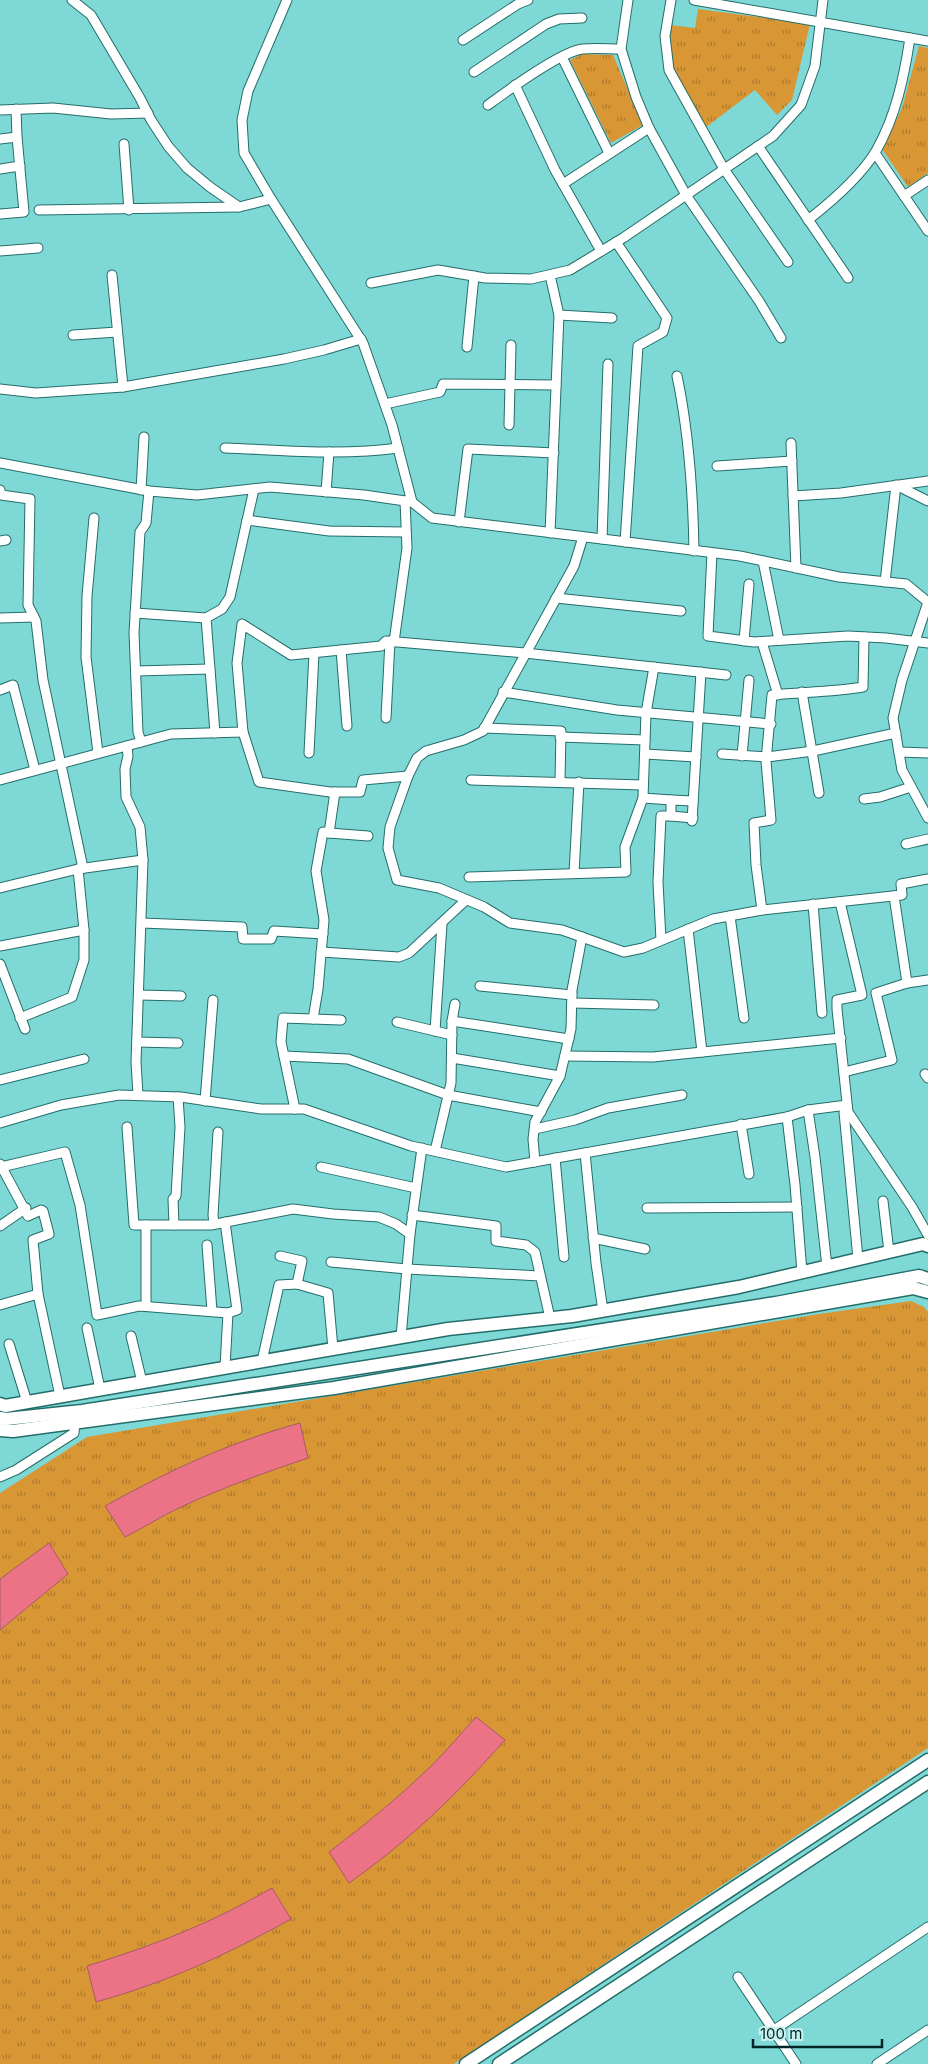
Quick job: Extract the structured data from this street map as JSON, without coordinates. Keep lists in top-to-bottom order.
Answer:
{
  "scale_bar": "100 m"
}
